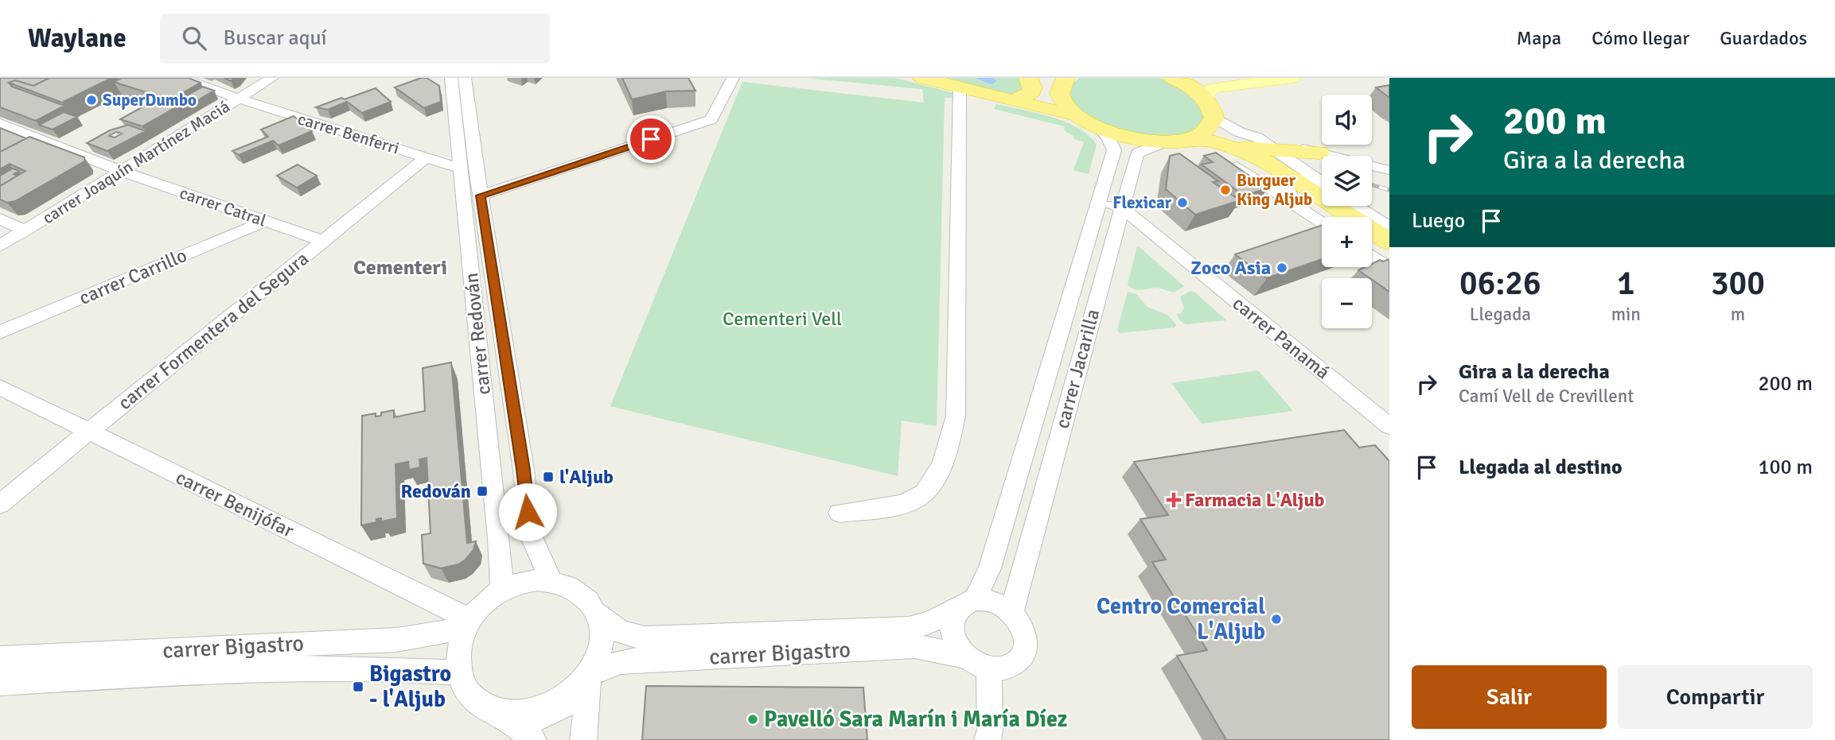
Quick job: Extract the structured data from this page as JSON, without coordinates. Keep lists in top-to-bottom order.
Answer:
{
  "streets": {
    "street": [
      "carrer Benferri",
      "carrer Joaquín Martínez Maciá",
      "carrer Catral",
      "carrer Carrillo",
      "carrer Formentera del Segura",
      "carrer Redován",
      "carrer Panamá",
      "carrer Jacarilla",
      "carrer Benijófar",
      "carrer Bigastro"
    ]
  },
  "crossings": [
    ["carrer Benferri", "carrer Joaquín Martínez Maciá"],
    ["carrer Benferri", "carrer Formentera del Segura"],
    ["carrer Benferri", "carrer Redován"],
    ["carrer Joaquín Martínez Maciá", "carrer Catral"],
    ["carrer Catral", "carrer Carrillo"],
    ["carrer Catral", "carrer Formentera del Segura"],
    ["carrer Formentera del Segura", "carrer Benijófar"],
    ["carrer Redován", "carrer Benijófar"],
    ["carrer Redován", "carrer Bigastro"],
    ["carrer Panamá", "carrer Jacarilla"],
    ["carrer Jacarilla", "carrer Bigastro"],
    ["carrer Benijófar", "carrer Bigastro"]
  ],
  "districts": ["Cementeri"],
  "parks": ["Cementeri Vell"],
  "places": {
    "other": [
      "SuperDumbo",
      "Burguer King Aljub",
      "Flexicar",
      "Zoco Asia",
      "Centro Comercial L'Aljub",
      "Pavelló Sara Marín i María Díez"
    ],
    "transit": ["l'Aljub", "Redován", "Bigastro - l'Aljub"],
    "health": ["Farmacia L'Aljub"]
  },
  "page": {
    "header": "Waylane",
    "search": "Buscar aquí",
    "nav": ["Mapa", "Cómo llegar", "Guardados"],
    "turn": ["200 m", "Gira a la derecha"],
    "map_buttons": ["+", "−"],
    "then": "Luego",
    "eta": [
      "06:26",
      "Llegada",
      "1",
      "min",
      "300",
      "m"
    ],
    "list": [
      {
        "name": "Gira a la derecha",
        "note": "Camí Vell de Crevillent",
        "value": "200 m"
      },
      {
        "name": "Llegada al destino",
        "value": "100 m"
      }
    ],
    "buttons": ["Salir", "Compartir"]
  }
}
